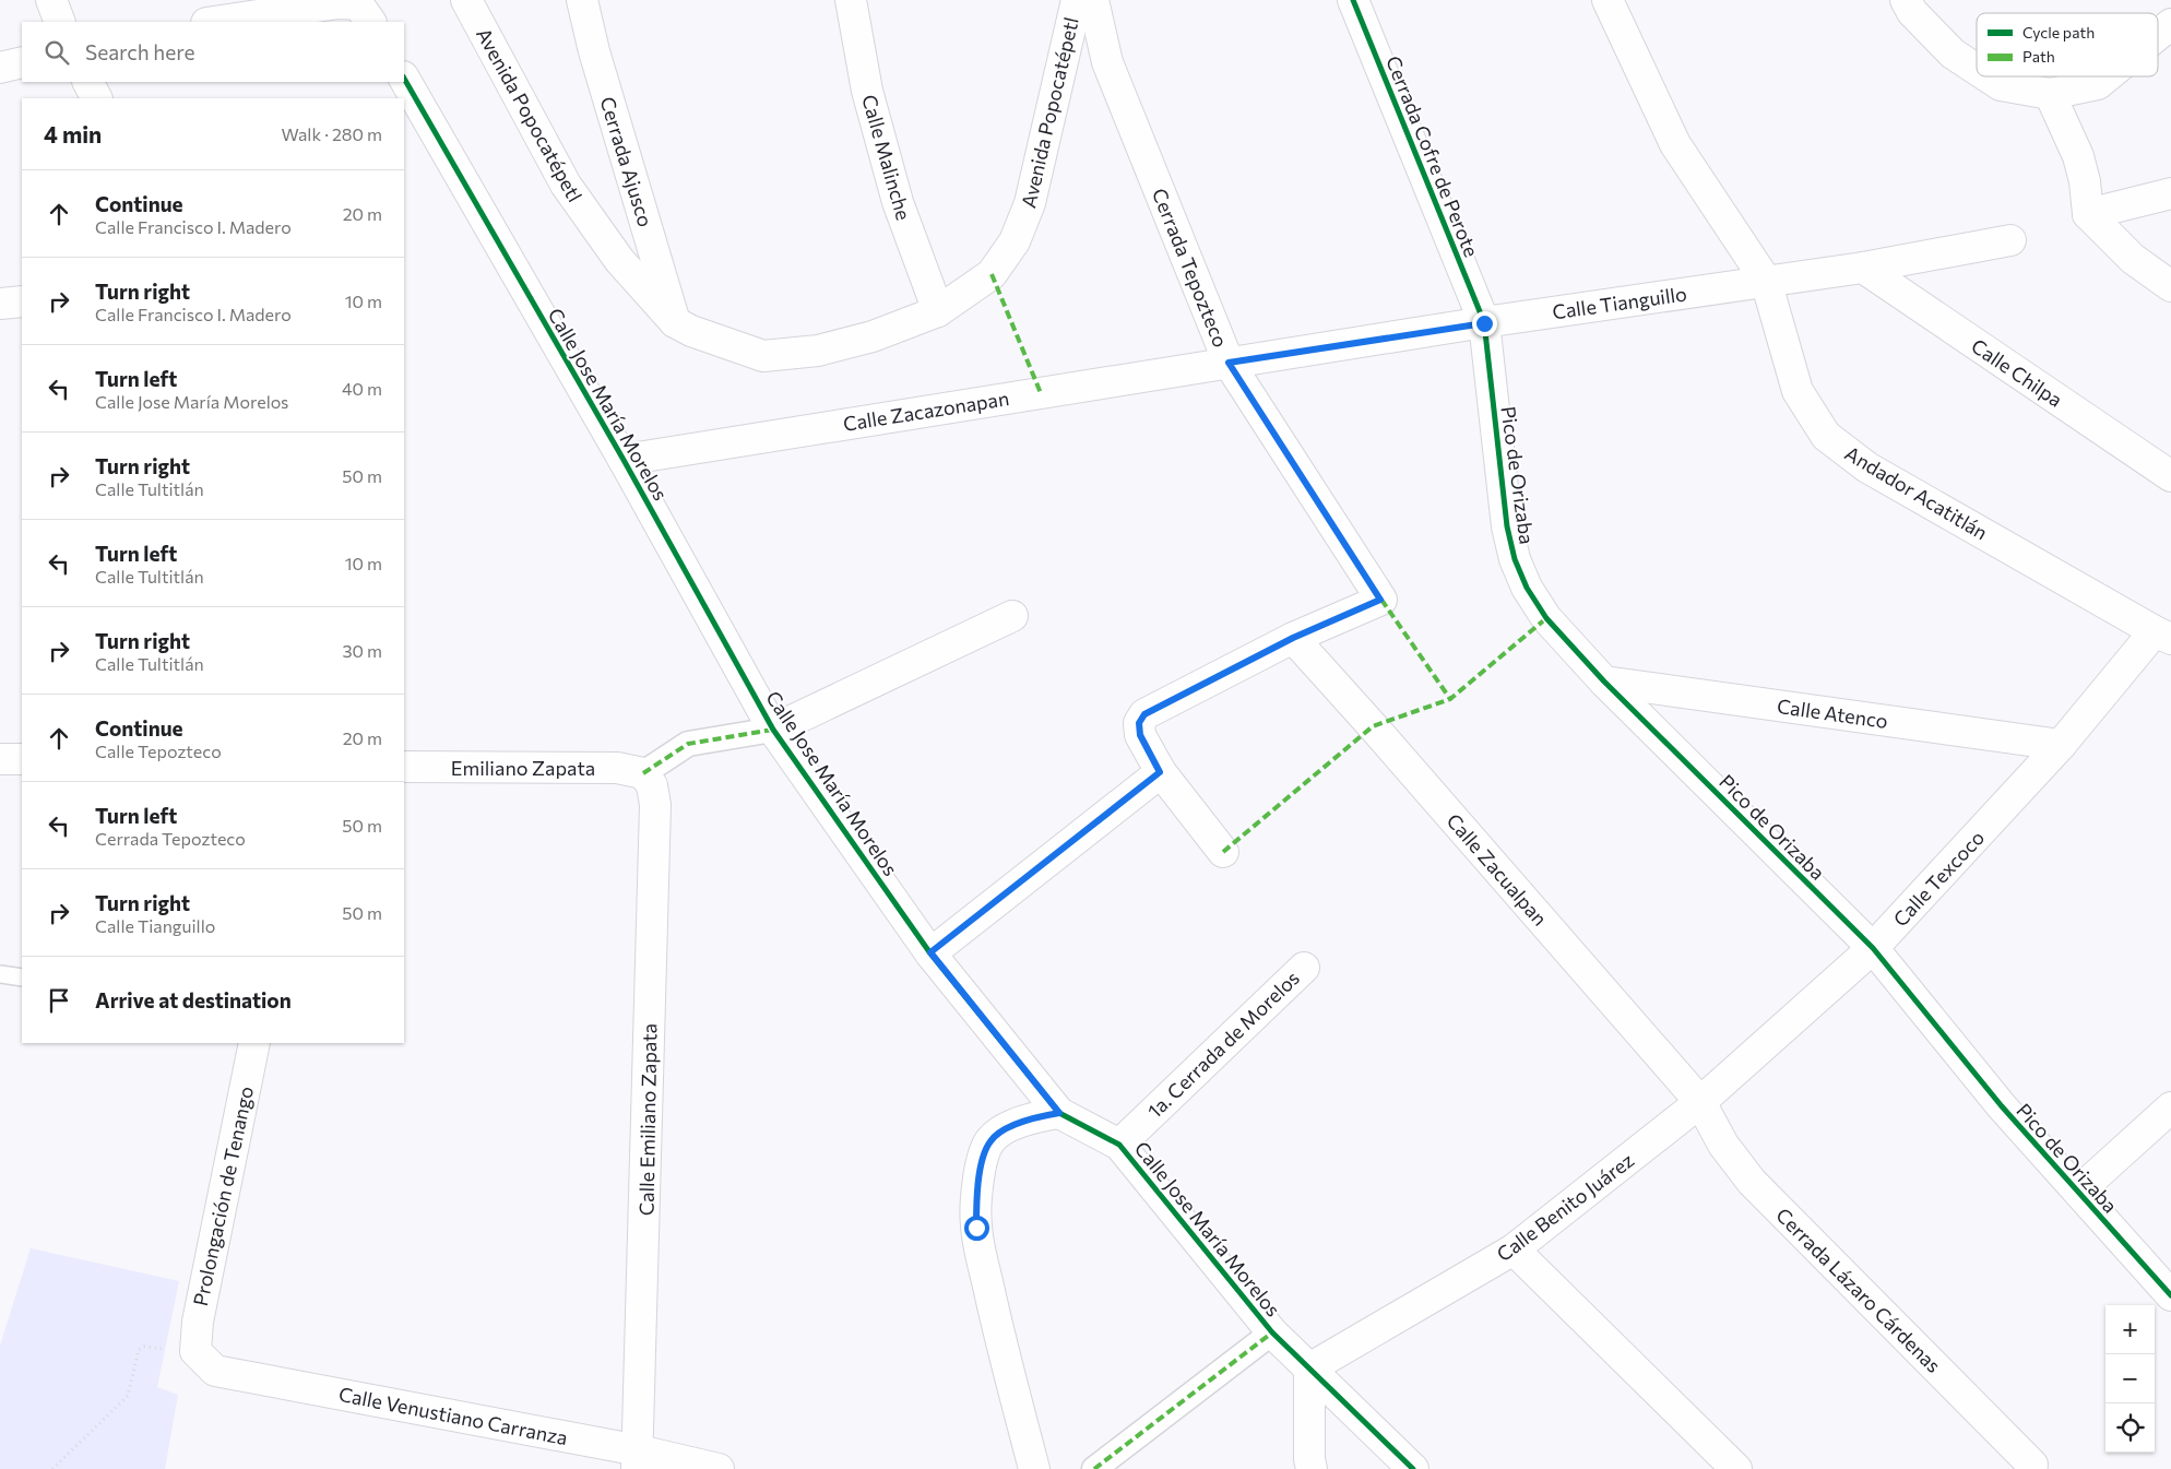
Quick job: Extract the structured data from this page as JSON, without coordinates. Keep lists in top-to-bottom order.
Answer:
{
  "streets": {
    "street": [
      "Avenida Popocatépetl",
      "Cerrada Cofre de Perote",
      "Calle Malinche",
      "Cerrada Ajusco",
      "Cerrada Tepozteco",
      "Calle Tianguillo",
      "Calle Chilpa",
      "Calle Jose María Morelos",
      "Calle Zacazonapan",
      "Pico de Orizaba",
      "Andador Acatitlán",
      "Calle Atenco",
      "Emiliano Zapata",
      "Calle Zacualpan",
      "Calle Texcoco",
      "1a. Cerrada de Morelos",
      "Calle Emiliano Zapata",
      "Prolongación de Tenango",
      "Calle Benito Juárez",
      "Cerrada Lázaro Cárdenas",
      "Calle Venustiano Carranza"
    ]
  },
  "crossings": [
    ["Avenida Popocatépetl", "Calle Malinche"],
    ["Avenida Popocatépetl", "Cerrada Ajusco"],
    ["Cerrada Cofre de Perote", "Calle Tianguillo"],
    ["Cerrada Cofre de Perote", "Pico de Orizaba"],
    ["Cerrada Tepozteco", "Calle Tianguillo"],
    ["Cerrada Tepozteco", "Calle Zacazonapan"],
    ["Cerrada Tepozteco", "Calle Zacualpan"],
    ["Calle Tianguillo", "Calle Chilpa"],
    ["Calle Tianguillo", "Calle Zacazonapan"],
    ["Calle Tianguillo", "Pico de Orizaba"],
    ["Calle Tianguillo", "Andador Acatitlán"],
    ["Calle Jose María Morelos", "Calle Zacazonapan"],
    ["Calle Jose María Morelos", "1a. Cerrada de Morelos"],
    ["Calle Jose María Morelos", "Calle Benito Juárez"],
    ["Pico de Orizaba", "Calle Atenco"],
    ["Pico de Orizaba", "Calle Texcoco"],
    ["Andador Acatitlán", "Calle Texcoco"],
    ["Calle Atenco", "Calle Texcoco"],
    ["Emiliano Zapata", "Calle Emiliano Zapata"],
    ["Calle Zacualpan", "Calle Texcoco"],
    ["Calle Zacualpan", "Calle Benito Juárez"],
    ["Calle Zacualpan", "Cerrada Lázaro Cárdenas"],
    ["Calle Texcoco", "Calle Benito Juárez"],
    ["Calle Texcoco", "Cerrada Lázaro Cárdenas"],
    ["Calle Emiliano Zapata", "Calle Venustiano Carranza"],
    ["Prolongación de Tenango", "Calle Venustiano Carranza"],
    ["Calle Benito Juárez", "Cerrada Lázaro Cárdenas"]
  ],
  "legend": ["Cycle path", "Path"],
  "page": {
    "search": "Search here",
    "heading": ["4 min", "Walk · 280 m"],
    "list": [
      ["Continue", "Calle Francisco I. Madero", "20 m"],
      ["Turn right", "Calle Francisco I. Madero", "10 m"],
      ["Turn left", "Calle Jose María Morelos", "40 m"],
      ["Turn right", "Calle Tultitlán", "50 m"],
      ["Turn left", "Calle Tultitlán", "10 m"],
      ["Turn right", "Calle Tultitlán", "30 m"],
      ["Continue", "Calle Tepozteco", "20 m"],
      ["Turn left", "Cerrada Tepozteco", "50 m"],
      ["Turn right", "Calle Tianguillo", "50 m"],
      "Arrive at destination"
    ],
    "map_buttons": ["+", "−"]
  }
}
